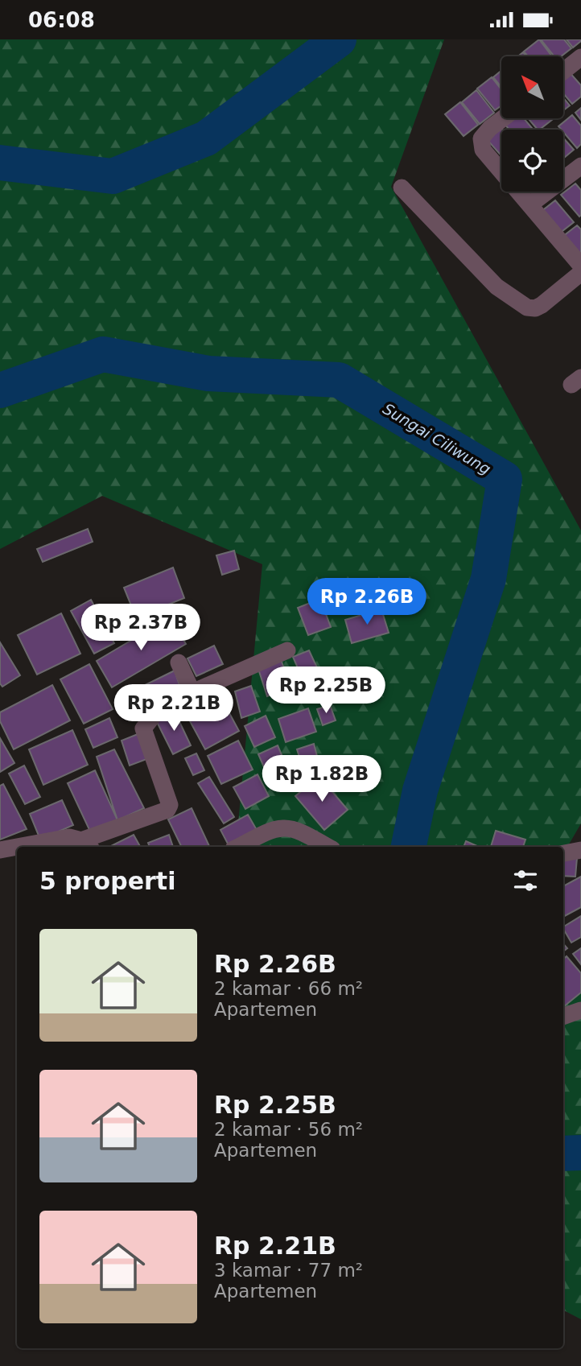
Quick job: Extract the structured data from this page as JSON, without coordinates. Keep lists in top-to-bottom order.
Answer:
{
  "water": ["Sungai Ciliwung"],
  "north": "top left",
  "page": {
    "status": "06:08",
    "price": [
      "Rp 2.26B",
      "Rp 2.37B",
      "Rp 2.25B",
      "Rp 2.21B",
      "Rp 1.82B"
    ],
    "heading": "5 properti",
    "list": [
      {
        "name": "Rp 2.26B",
        "note": "2 kamar · 66 m² · Apartemen"
      },
      {
        "name": "Rp 2.25B",
        "note": "2 kamar · 56 m² · Apartemen"
      },
      {
        "name": "Rp 2.21B",
        "note": "3 kamar · 77 m² · Apartemen"
      }
    ]
  }
}
